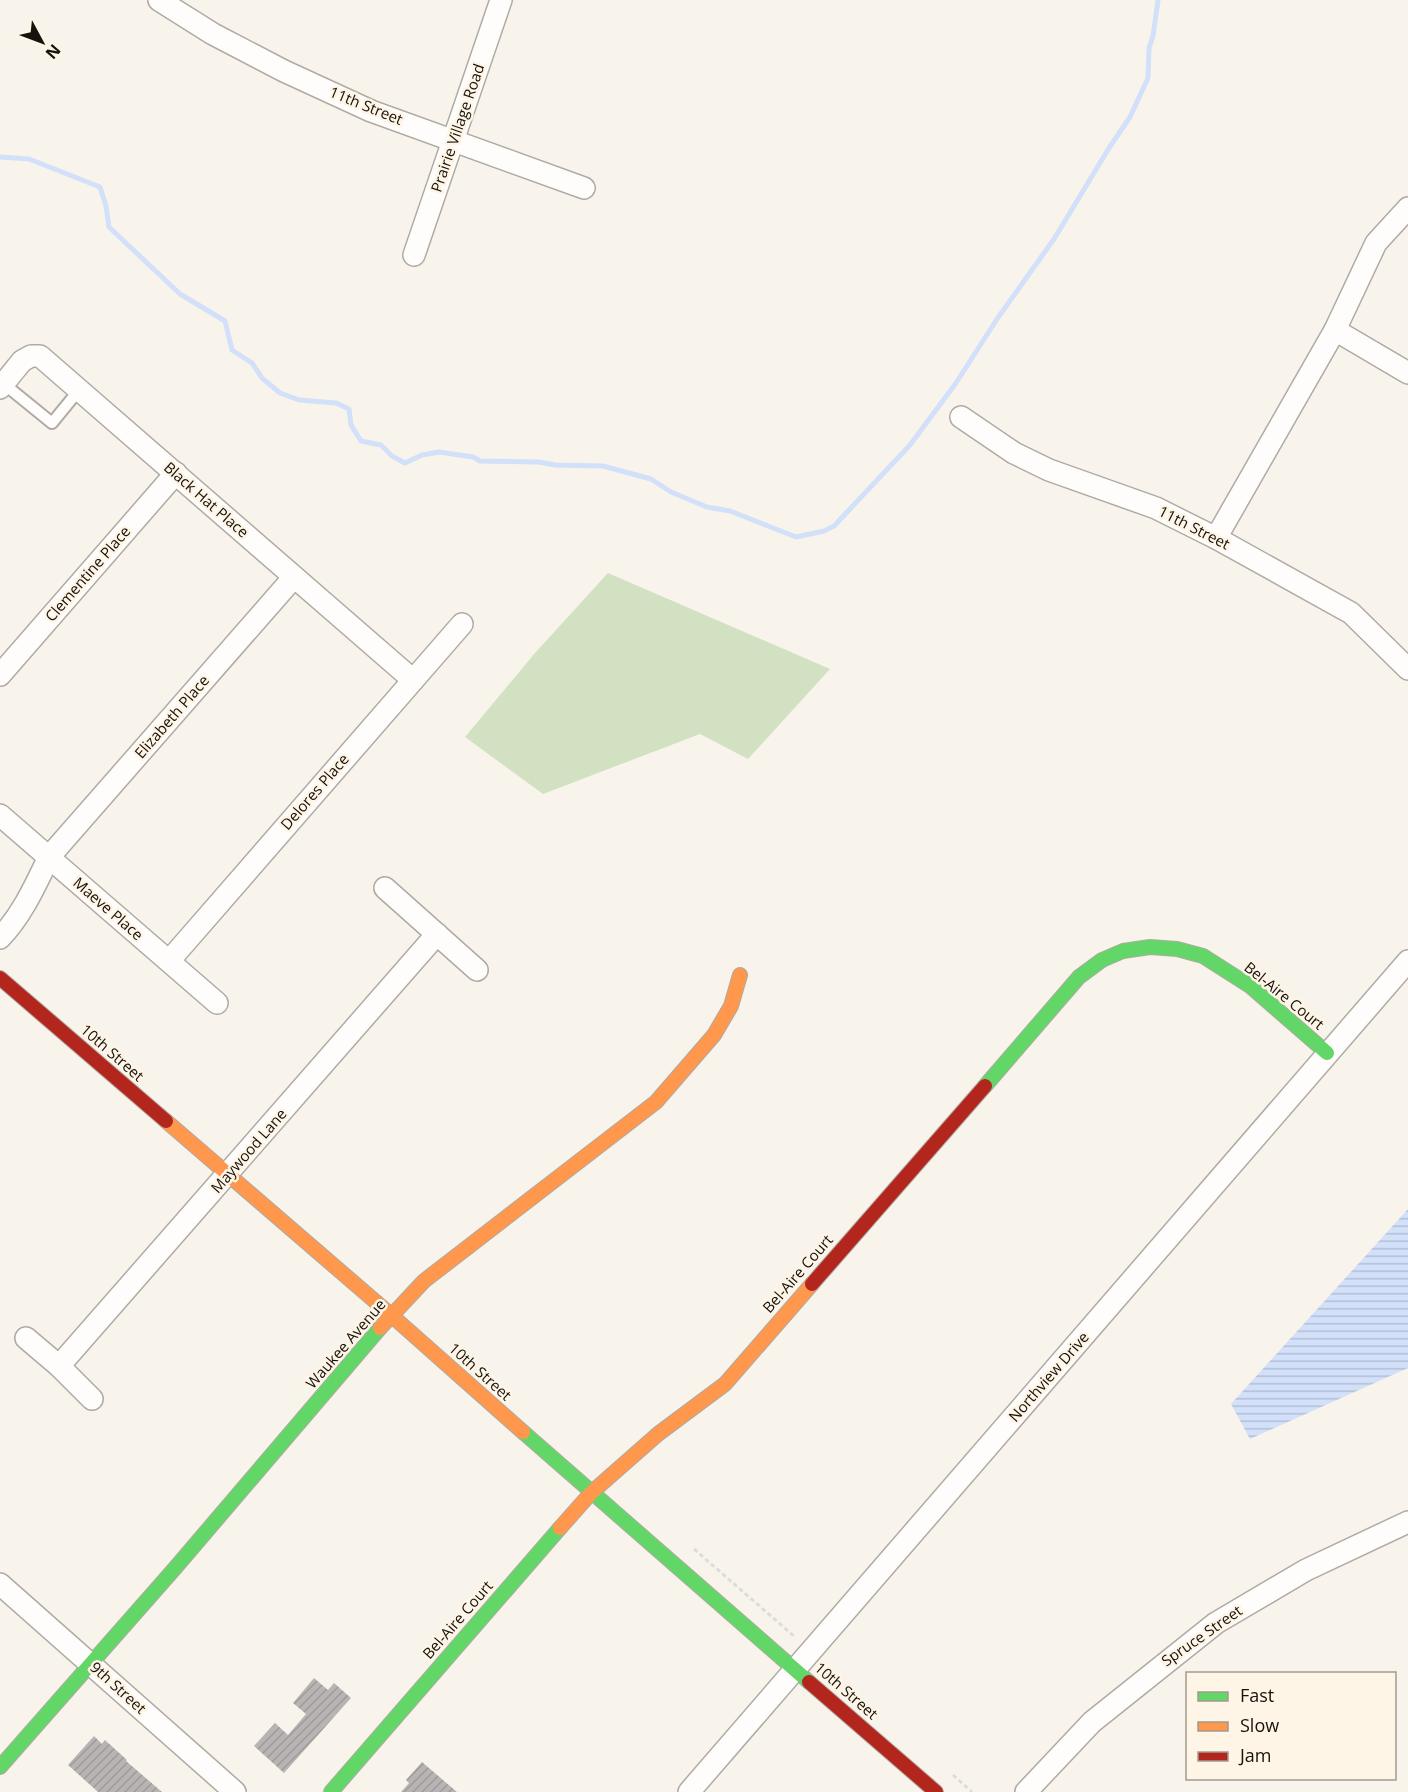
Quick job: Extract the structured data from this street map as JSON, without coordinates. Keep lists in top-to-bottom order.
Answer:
{
  "streets": {
    "street": [
      "11th Street",
      "Prairie Village Road",
      "Black Hat Place",
      "Clementine Place",
      "Elizabeth Place",
      "Delores Place",
      "Maeve Place",
      "Bel-Aire Court",
      "10th Street",
      "Maywood Lane",
      "Waukee Avenue",
      "Northview Drive",
      "Spruce Street",
      "9th Street"
    ]
  },
  "crossings": [
    ["11th Street", "Prairie Village Road"],
    ["Black Hat Place", "Clementine Place"],
    ["Black Hat Place", "Elizabeth Place"],
    ["Black Hat Place", "Delores Place"],
    ["Elizabeth Place", "Maeve Place"],
    ["Delores Place", "Maeve Place"],
    ["Bel-Aire Court", "10th Street"],
    ["Bel-Aire Court", "Northview Drive"],
    ["10th Street", "Maywood Lane"],
    ["10th Street", "Waukee Avenue"],
    ["10th Street", "Northview Drive"],
    ["Waukee Avenue", "9th Street"]
  ],
  "legend": ["Fast", "Slow", "Jam"],
  "north": "bottom right"
}
